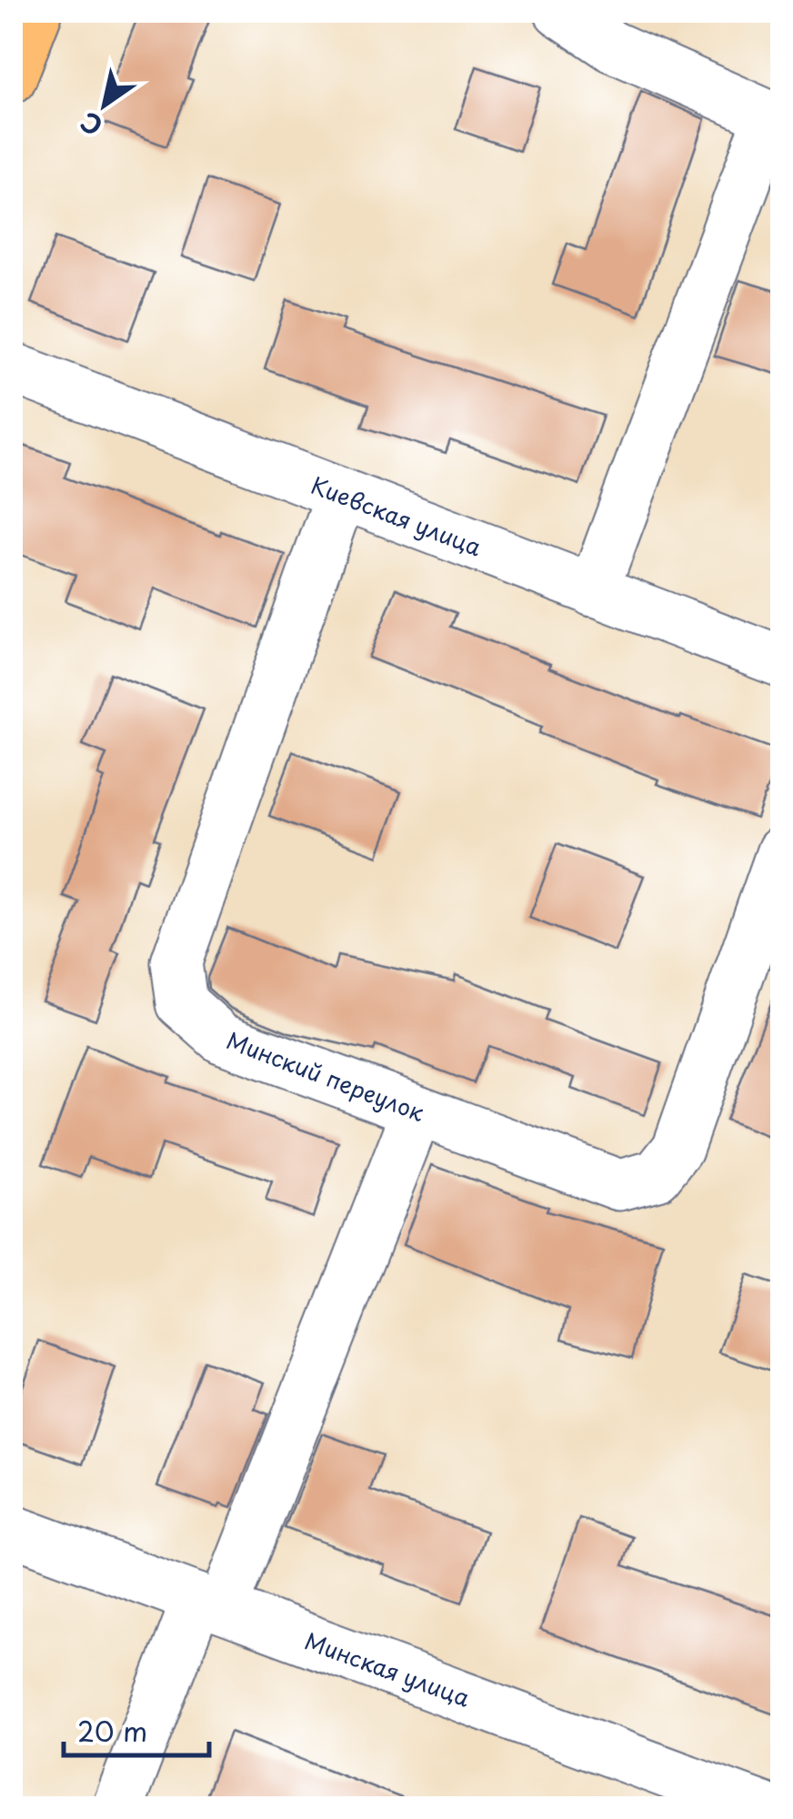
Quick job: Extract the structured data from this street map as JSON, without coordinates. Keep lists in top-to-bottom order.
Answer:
{
  "streets": {
    "street": ["Киевская улица", "Минский переулок", "Минская улица"]
  },
  "crossings": [
    ["Киевская улица", "Минский переулок"]
  ],
  "scale_bar": "20 m",
  "north": "bottom left"
}
